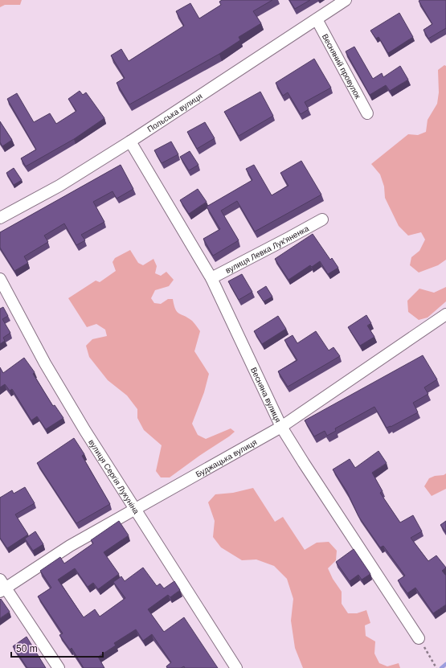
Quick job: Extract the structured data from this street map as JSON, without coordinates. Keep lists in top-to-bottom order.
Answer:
{
  "streets": {
    "street": [
      "Весняний провулок",
      "Польська вулиця",
      "вулиця Левка Лук'яненка",
      "Весняна вулиця",
      "Буджацька вулиця",
      "вулиця Сергія Лукуніна"
    ]
  },
  "crossings": [
    ["Весняний провулок", "Польська вулиця"],
    ["Польська вулиця", "Весняна вулиця"],
    ["вулиця Левка Лук'яненка", "Весняна вулиця"],
    ["Весняна вулиця", "Буджацька вулиця"],
    ["Буджацька вулиця", "вулиця Сергія Лукуніна"]
  ],
  "scale_bar": "50 m"
}
